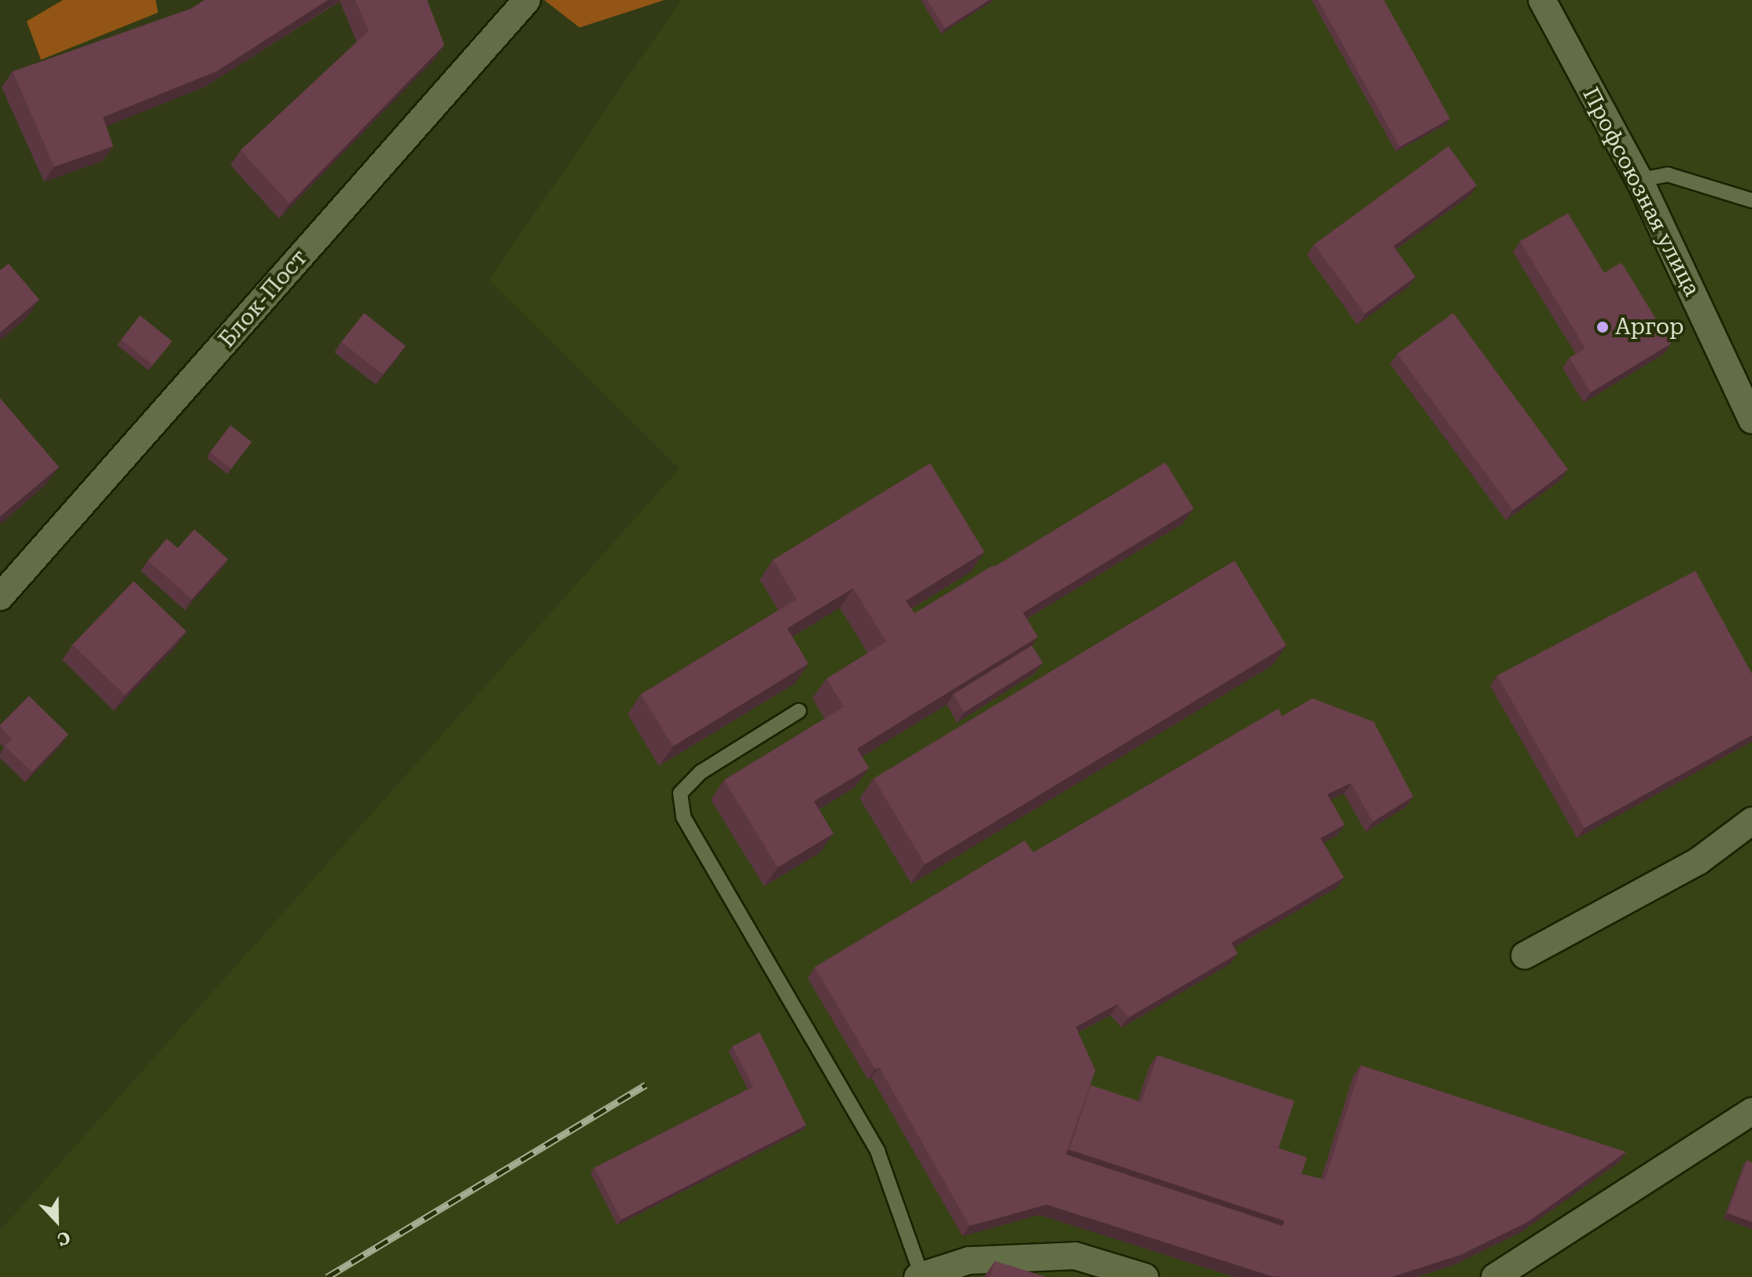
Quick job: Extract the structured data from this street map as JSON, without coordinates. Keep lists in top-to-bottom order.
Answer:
{
  "streets": {
    "street": ["Профсоюзная улица", "Блок-Пост"]
  },
  "places": ["Аргор"],
  "north": "bottom"
}
